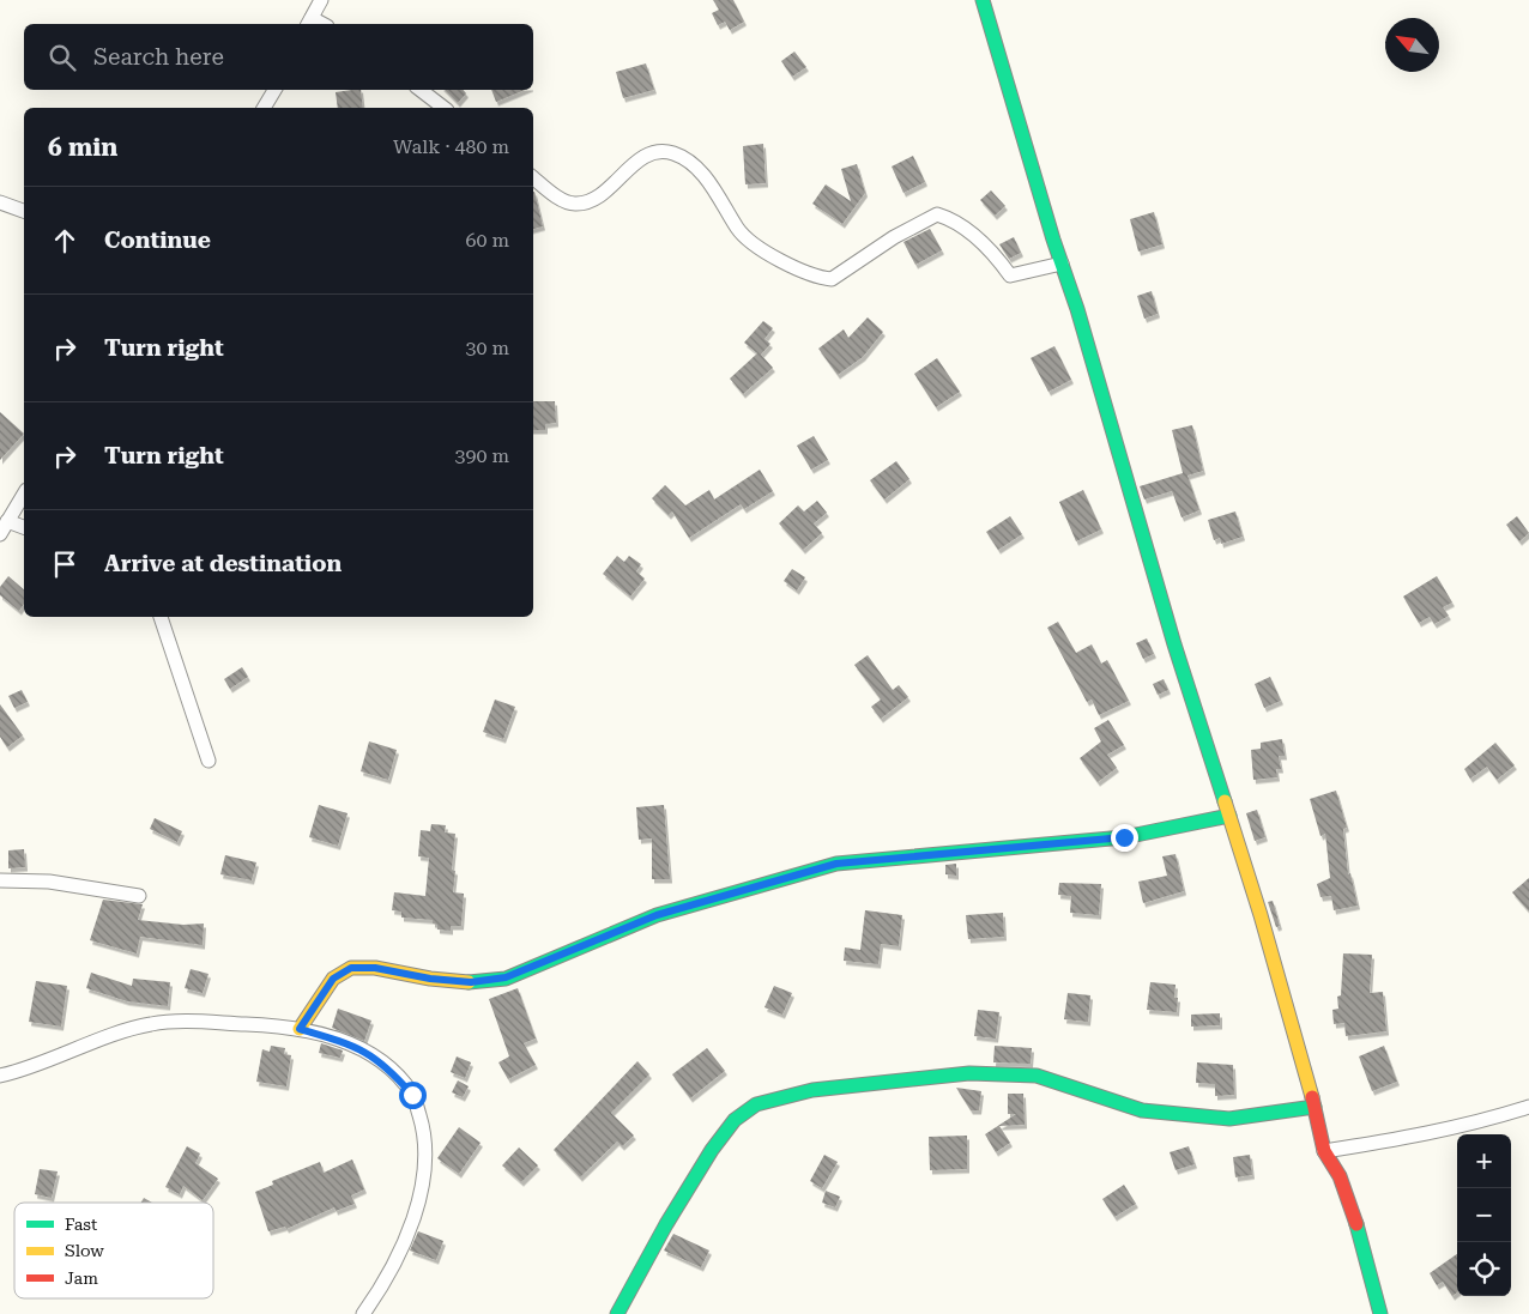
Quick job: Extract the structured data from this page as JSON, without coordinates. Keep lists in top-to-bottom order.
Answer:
{
  "legend": ["Fast", "Slow", "Jam"],
  "north": "top left",
  "page": {
    "search": "Search here",
    "heading": ["6 min", "Walk · 480 m"],
    "list": [
      ["Continue", "60 m"],
      ["Turn right", "30 m"],
      ["Turn right", "390 m"],
      "Arrive at destination"
    ],
    "map_buttons": ["+", "−"]
  }
}
